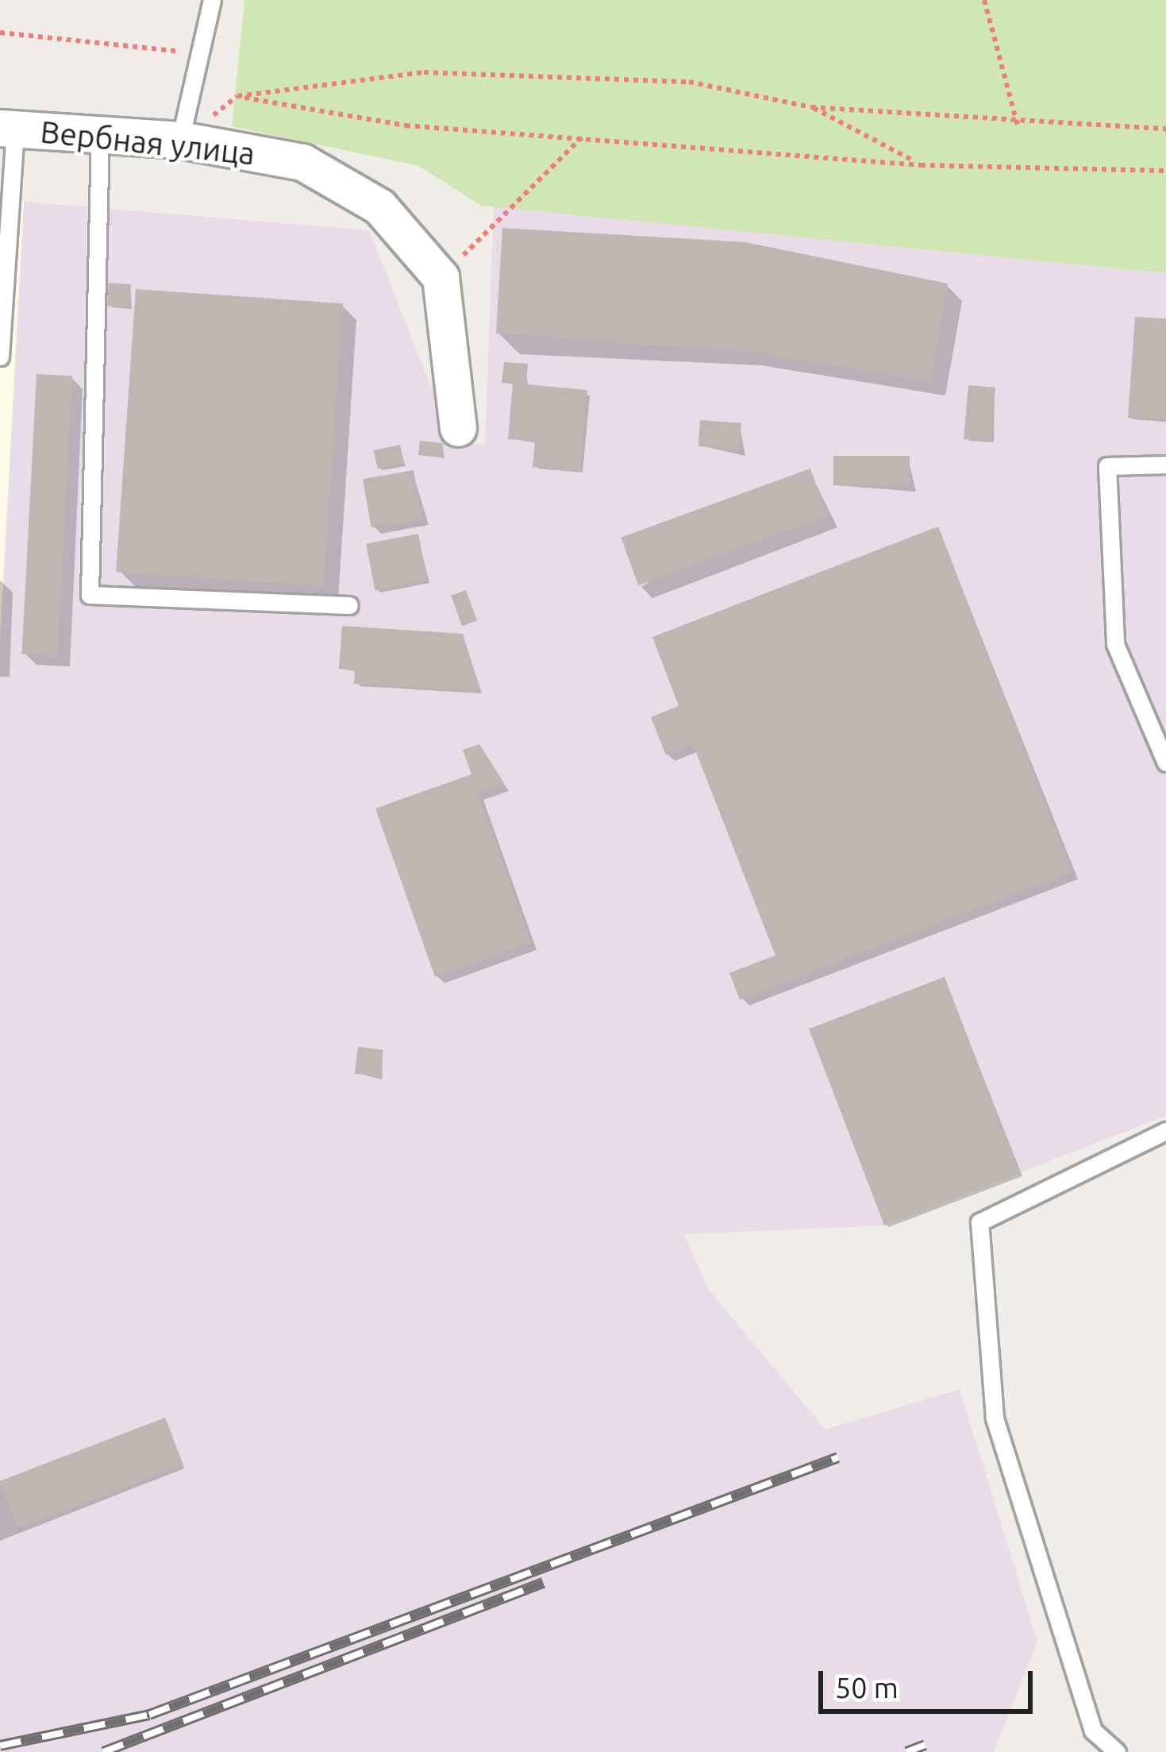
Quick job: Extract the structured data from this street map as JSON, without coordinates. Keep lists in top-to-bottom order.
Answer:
{
  "streets": {
    "street": ["Вербная улица"]
  },
  "scale_bar": "50 m"
}
